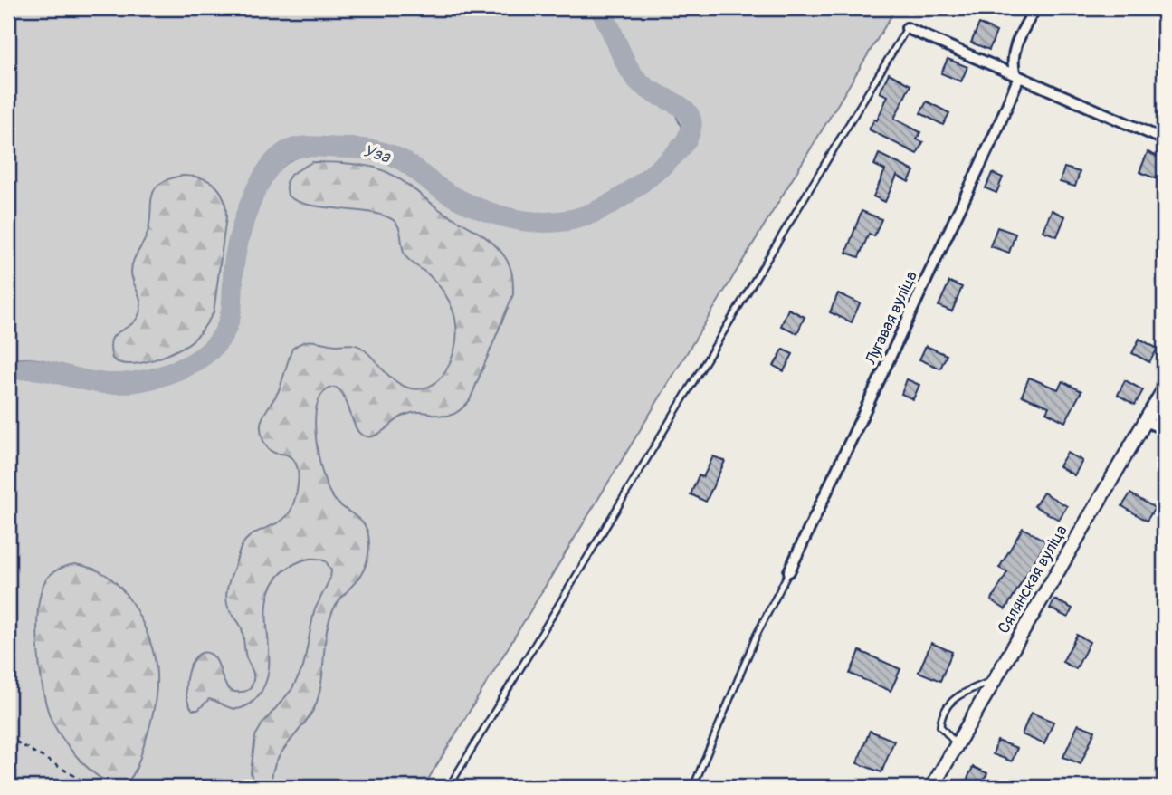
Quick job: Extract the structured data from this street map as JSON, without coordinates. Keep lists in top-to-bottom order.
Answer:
{
  "streets": {
    "street": ["Лугавая вуліца", "Сялянская вуліца"]
  },
  "water": ["Уза"]
}
